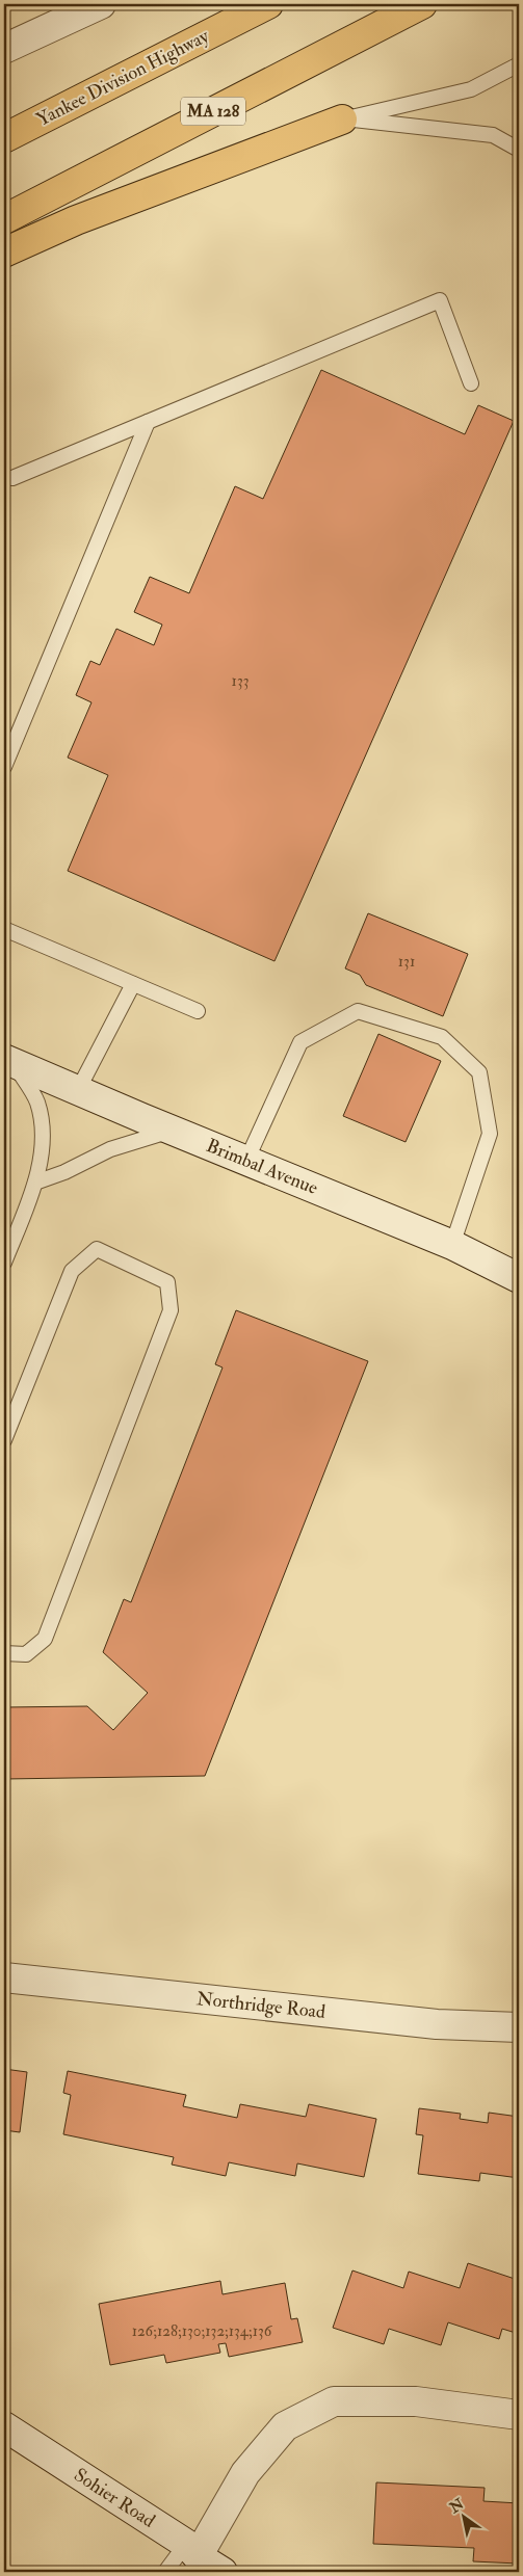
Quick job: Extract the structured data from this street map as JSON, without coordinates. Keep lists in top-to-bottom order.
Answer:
{
  "streets": {
    "highway": ["Yankee Division Highway", "MA 128"],
    "street": ["Brimbal Avenue", "Northridge Road", "Sohier Road"]
  },
  "house_numbers": ["133", "131", "126;128;130;132;134;136"],
  "north": "top left"
}
